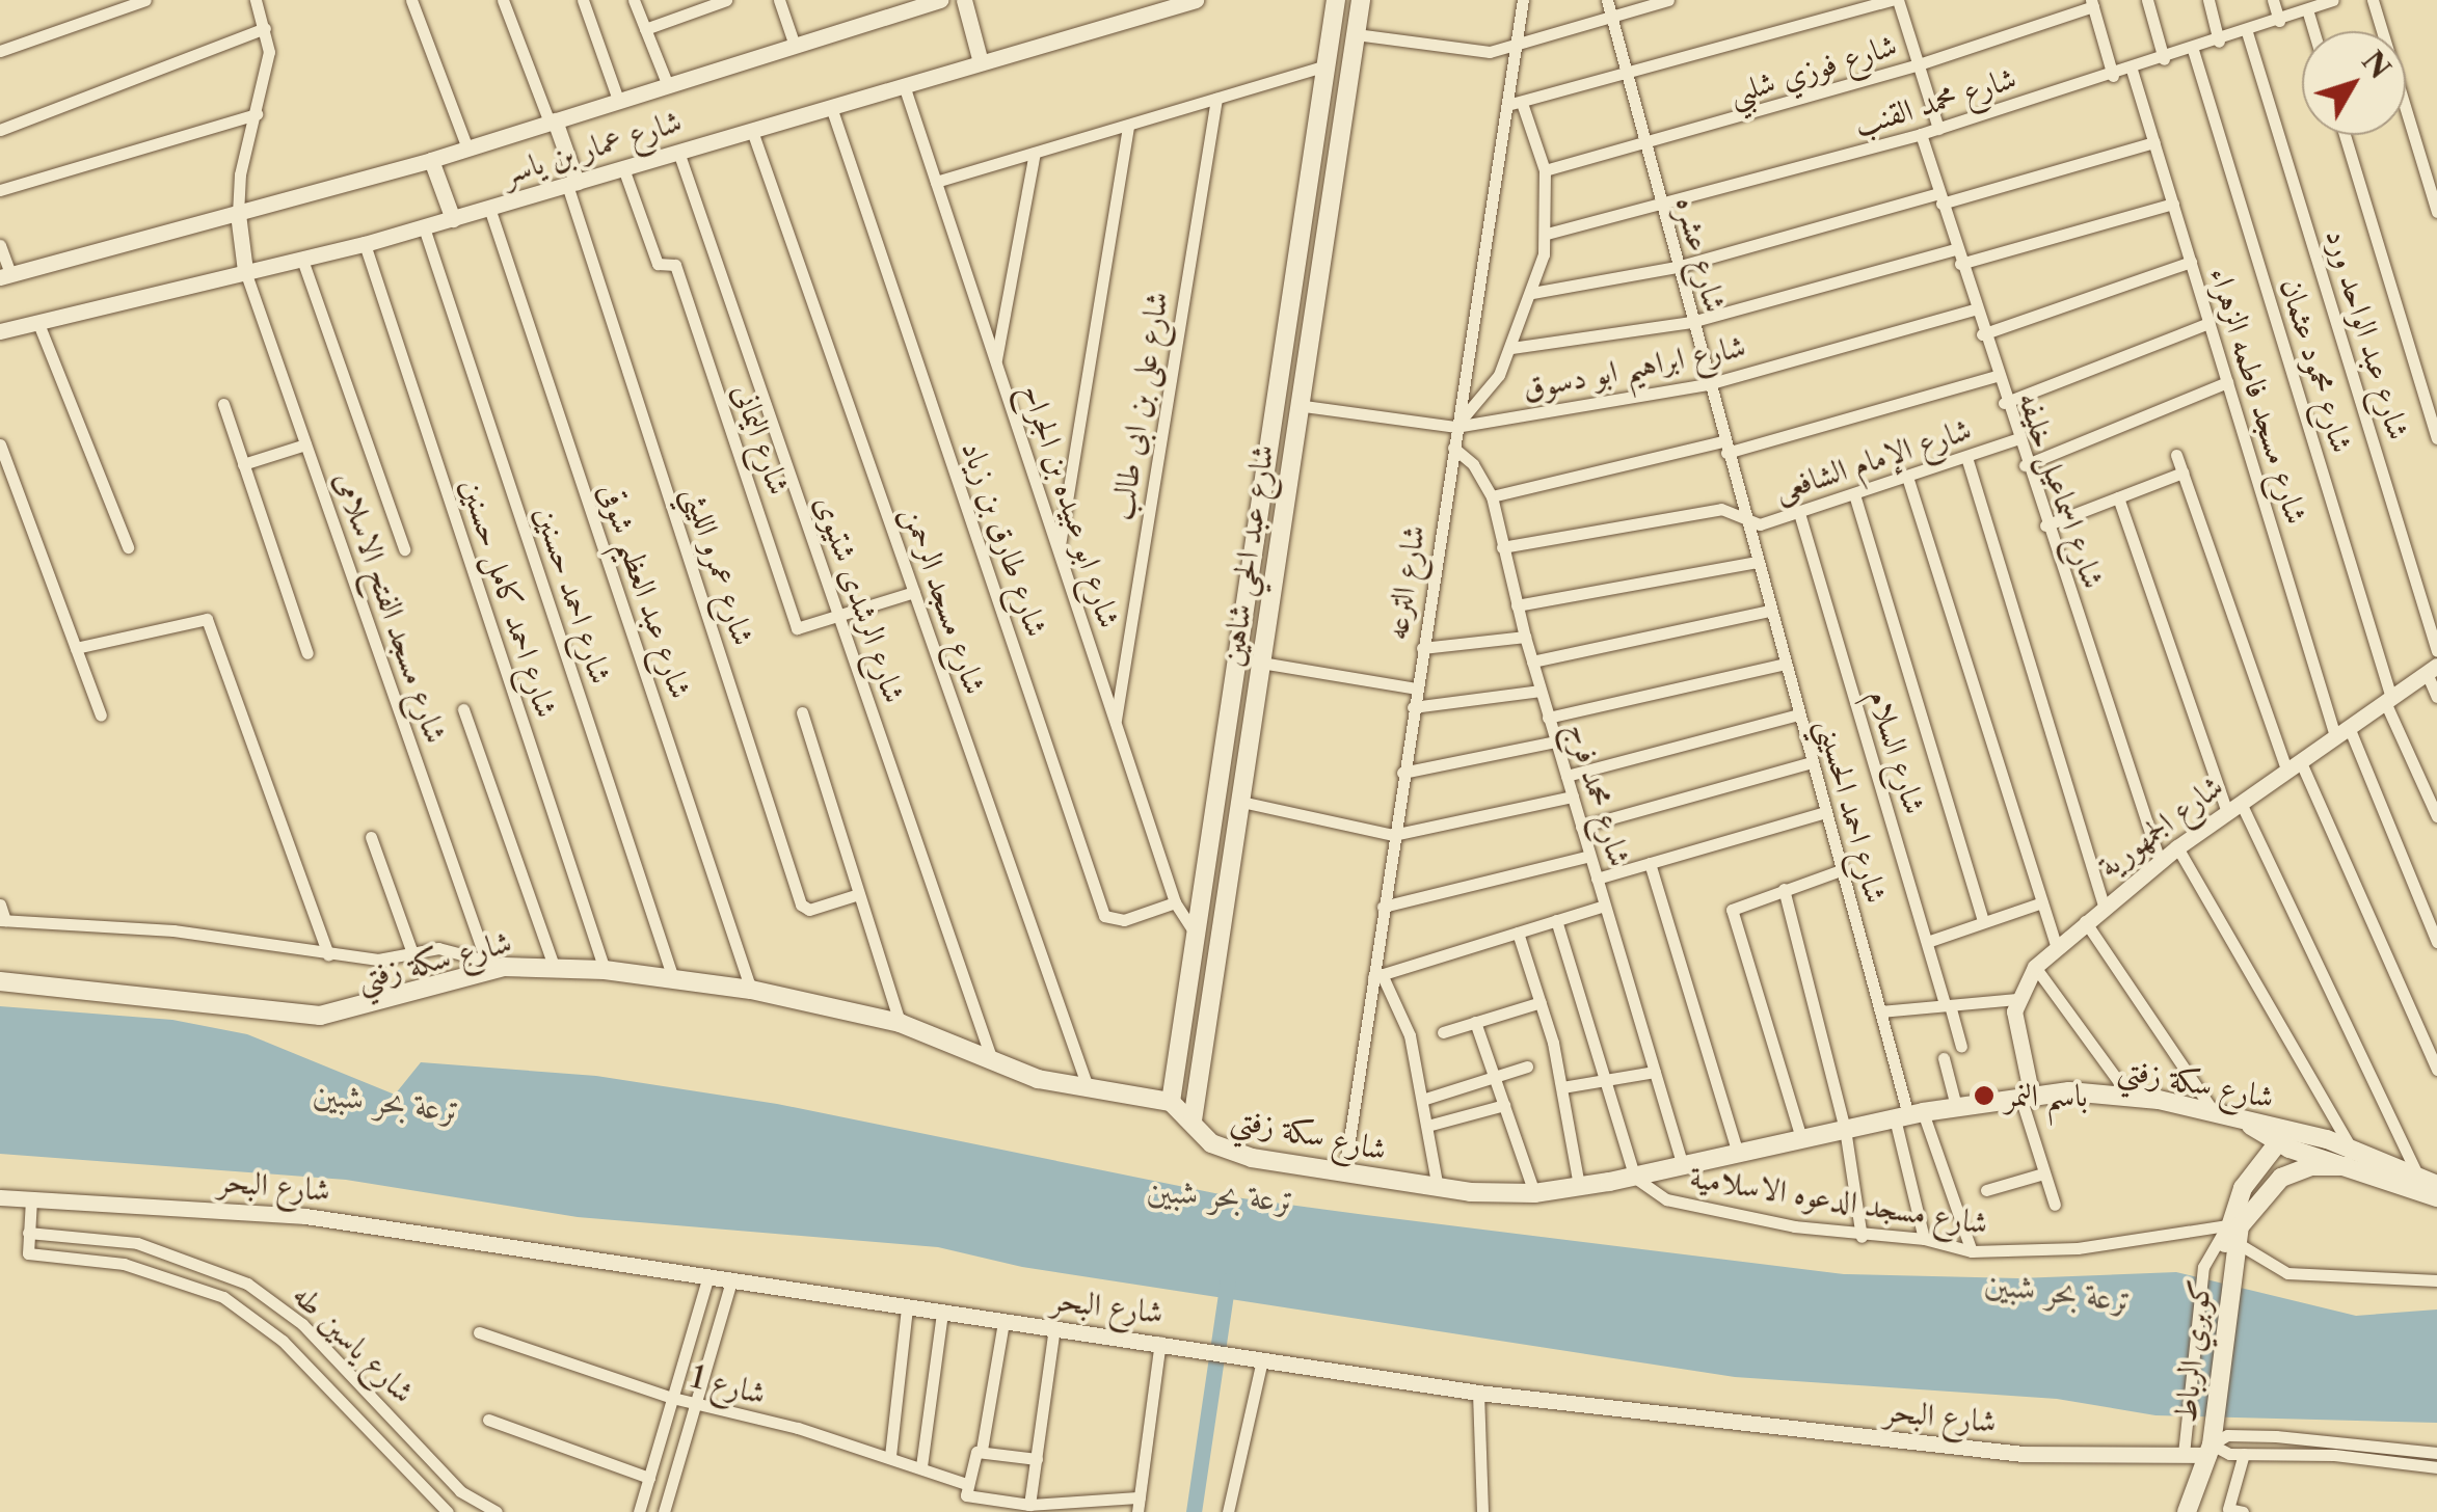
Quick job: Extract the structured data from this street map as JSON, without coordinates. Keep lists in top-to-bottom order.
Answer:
{
  "streets": {
    "main road": ["شارع عبد الحي شاهين", "شارع سكة زفتي", "كوبري الرباط"],
    "street": [
      "شارع فوزي شلبي",
      "شارع محمد القنب",
      "شارع عمار بن ياسر",
      "شارع عشره",
      "شارع عبد الواحد ورد",
      "شارع محمود عثمان",
      "شارع ابراهيم ابو دسوق",
      "شارع مسجد فاطمه الزهراء",
      "شارع على بن ابى طالب",
      "شارع اليمانى",
      "شارع الإمام الشافعى",
      "شارع اسماعيل خليفه",
      "شارع ابو عبيده بن الجراح",
      "شارع طارق بن زياد",
      "شارع عمرو الليثي",
      "شارع الترعه",
      "شارع عبد العظيم شوقى",
      "شارع احمد حسنين",
      "شارع احمد كامل حسنين",
      "شارع الرشدى شتيوى",
      "شارع مسجد الرحمن",
      "شارع مسجد الفتح الاسلامى",
      "شارع السلام",
      "شارع محمد فرج",
      "شارع احمد الحسيني",
      "شارع الجمهورية",
      "شارع البحر",
      "شارع مسجد الدعوه الاسلامية",
      "شارع ياسين طه",
      "شارع 1"
    ]
  },
  "crossings": [
    ["شارع فوزي شلبي", "شارع عشره"],
    ["شارع محمد القنب", "شارع عشره"],
    ["شارع محمد القنب", "شارع عبد الواحد ورد"],
    ["شارع محمد القنب", "شارع محمود عثمان"],
    ["شارع محمد القنب", "شارع مسجد فاطمه الزهراء"],
    ["شارع محمد القنب", "شارع اسماعيل خليفه"],
    ["شارع عمار بن ياسر", "شارع اليمانى"],
    ["شارع عمار بن ياسر", "شارع ابو عبيده بن الجراح"],
    ["شارع عمار بن ياسر", "شارع طارق بن زياد"],
    ["شارع عمار بن ياسر", "شارع عمرو الليثي"],
    ["شارع عمار بن ياسر", "شارع عبد العظيم شوقى"],
    ["شارع عمار بن ياسر", "شارع احمد حسنين"],
    ["شارع عمار بن ياسر", "شارع احمد كامل حسنين"],
    ["شارع عمار بن ياسر", "شارع الرشدى شتيوى"],
    ["شارع عمار بن ياسر", "شارع مسجد الرحمن"],
    ["شارع عمار بن ياسر", "شارع مسجد الفتح الاسلامى"],
    ["شارع عشره", "شارع ابراهيم ابو دسوق"],
    ["شارع عشره", "شارع الإمام الشافعى"],
    ["شارع عشره", "شارع احمد الحسيني"],
    ["شارع محمود عثمان", "شارع الجمهورية"],
    ["شارع ابراهيم ابو دسوق", "شارع اسماعيل خليفه"],
    ["شارع ابراهيم ابو دسوق", "شارع عبد الحي شاهين"],
    ["شارع ابراهيم ابو دسوق", "شارع الترعه"],
    ["شارع مسجد فاطمه الزهراء", "شارع الجمهورية"],
    ["شارع على بن ابى طالب", "شارع ابو عبيده بن الجراح"],
    ["شارع اليمانى", "شارع الرشدى شتيوى"],
    ["شارع اليمانى", "شارع مسجد الرحمن"],
    ["شارع الإمام الشافعى", "شارع اسماعيل خليفه"],
    ["شارع الإمام الشافعى", "شارع السلام"],
    ["شارع الإمام الشافعى", "شارع محمد فرج"],
    ["شارع الإمام الشافعى", "شارع احمد الحسيني"],
    ["شارع اسماعيل خليفه", "شارع الجمهورية"],
    ["شارع ابو عبيده بن الجراح", "شارع طارق بن زياد"],
    ["شارع ابو عبيده بن الجراح", "شارع عبد الحي شاهين"],
    ["شارع عبد الحي شاهين", "شارع سكة زفتي"],
    ["شارع الترعه", "شارع محمد فرج"],
    ["شارع الترعه", "شارع سكة زفتي"],
    ["شارع عبد العظيم شوقى", "شارع سكة زفتي"],
    ["شارع احمد حسنين", "شارع سكة زفتي"],
    ["شارع احمد كامل حسنين", "شارع سكة زفتي"],
    ["شارع الرشدى شتيوى", "شارع سكة زفتي"],
    ["شارع مسجد الرحمن", "شارع سكة زفتي"],
    ["شارع مسجد الفتح الاسلامى", "شارع سكة زفتي"],
    ["شارع محمد فرج", "شارع سكة زفتي"],
    ["شارع احمد الحسيني", "شارع سكة زفتي"],
    ["شارع سكة زفتي", "شارع مسجد الدعوه الاسلامية"],
    ["شارع البحر", "شارع ياسين طه"],
    ["شارع البحر", "كوبري الرباط"],
    ["شارع مسجد الدعوه الاسلامية", "كوبري الرباط"]
  ],
  "water": ["ترعة بحر شبين"],
  "places": ["باسم النمر"],
  "north": "top right"
}
